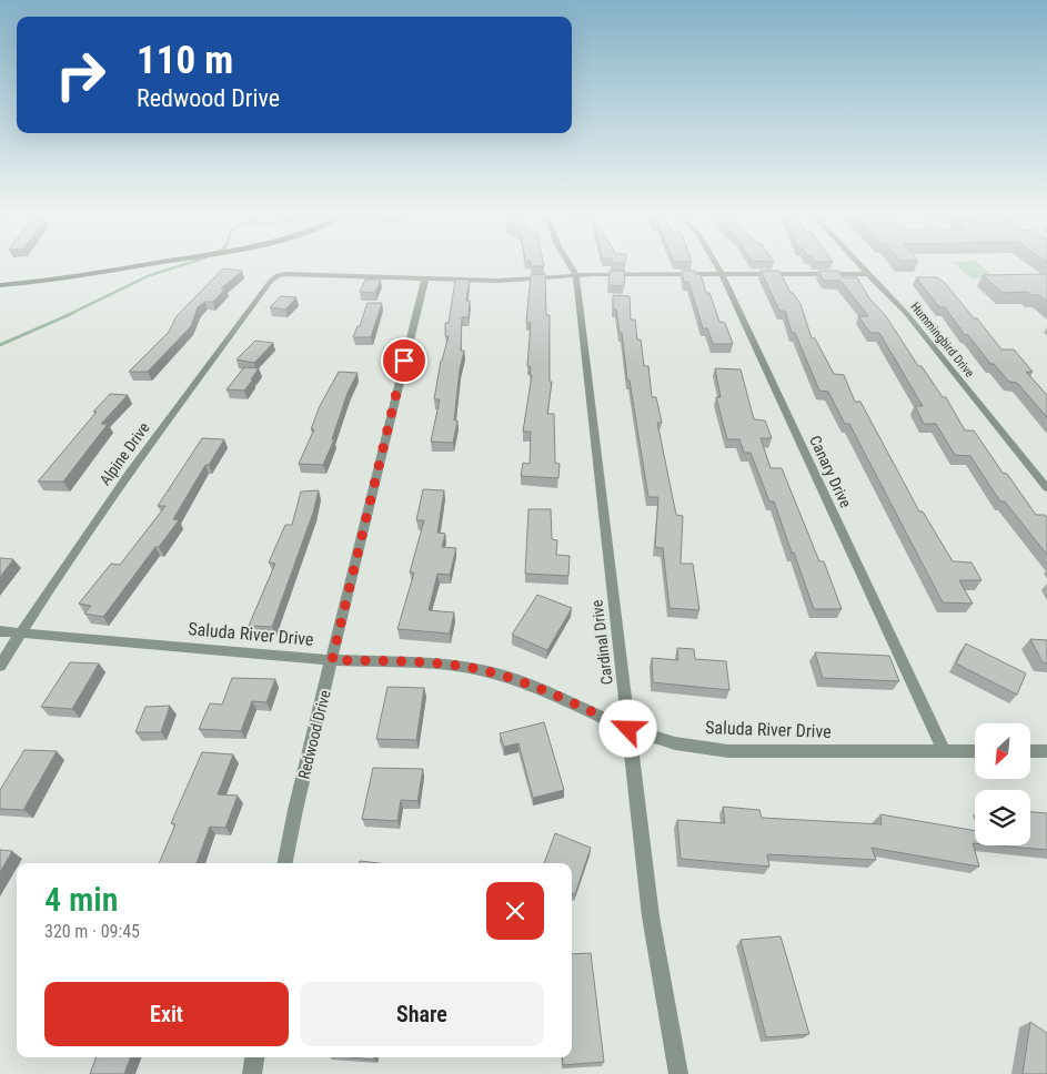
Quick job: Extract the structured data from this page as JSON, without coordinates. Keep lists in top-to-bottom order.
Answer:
{
  "streets": {
    "street": [
      "Hummingbird Drive",
      "Alpine Drive",
      "Canary Drive",
      "Saluda River Drive",
      "Cardinal Drive",
      "Redwood Drive"
    ]
  },
  "crossings": [
    ["Alpine Drive", "Saluda River Drive"],
    ["Alpine Drive", "Redwood Drive"],
    ["Canary Drive", "Saluda River Drive"],
    ["Saluda River Drive", "Cardinal Drive"],
    ["Saluda River Drive", "Redwood Drive"]
  ],
  "north": "bottom left",
  "page": {
    "turn": ["110 m", "Redwood Drive"],
    "heading": ["4 min", "320 m · 09:45"],
    "buttons": ["Exit", "Share"]
  }
}
